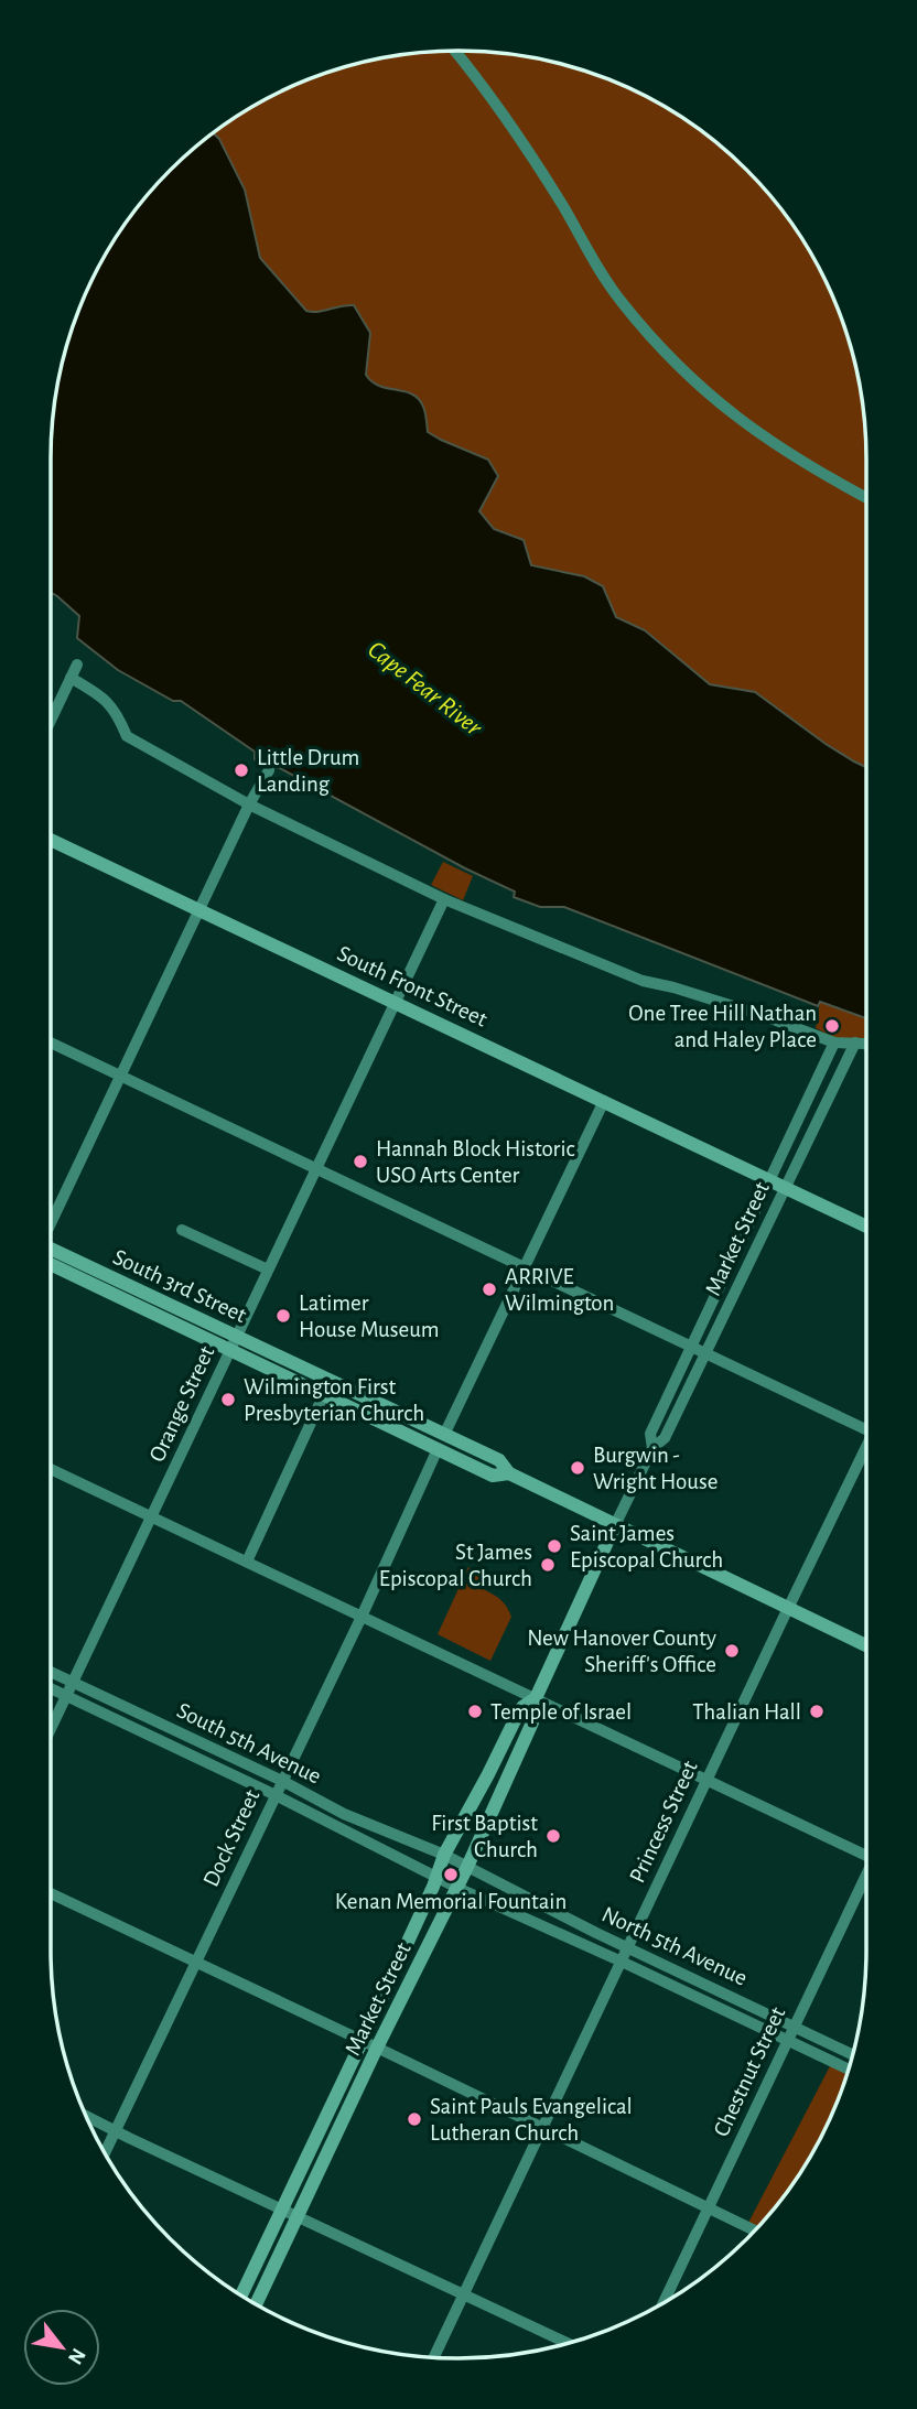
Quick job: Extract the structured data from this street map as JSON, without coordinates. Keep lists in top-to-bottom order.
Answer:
{
  "streets": {
    "main road": ["South Front Street", "Market Street", "South 3rd Street"],
    "street": [
      "Orange Street",
      "South 5th Avenue",
      "Princess Street",
      "Dock Street",
      "North 5th Avenue",
      "Chestnut Street"
    ]
  },
  "crossings": [
    ["South Front Street", "Market Street"],
    ["South Front Street", "Orange Street"],
    ["Market Street", "South 3rd Street"],
    ["Market Street", "South 5th Avenue"],
    ["Market Street", "North 5th Avenue"],
    ["South 3rd Street", "Orange Street"],
    ["South 3rd Street", "Princess Street"],
    ["South 3rd Street", "Dock Street"],
    ["Orange Street", "South 5th Avenue"],
    ["South 5th Avenue", "Dock Street"],
    ["South 5th Avenue", "North 5th Avenue"],
    ["Princess Street", "North 5th Avenue"],
    ["North 5th Avenue", "Chestnut Street"]
  ],
  "water": ["Cape Fear River"],
  "places": [
    "Little Drum Landing",
    "One Tree Hill Nathan and Haley Place",
    "Hannah Block Historic USO Arts Center",
    "ARRIVE Wilmington",
    "Latimer House Museum",
    "Wilmington First Presbyterian Church",
    "Burgwin - Wright House",
    "Saint James Episcopal Church",
    "St James Episcopal Church",
    "New Hanover County Sheriff's Office",
    "Temple of Israel",
    "Thalian Hall",
    "First Baptist Church",
    "Kenan Memorial Fountain",
    "Saint Pauls Evangelical Lutheran Church"
  ],
  "north": "bottom right"
}
